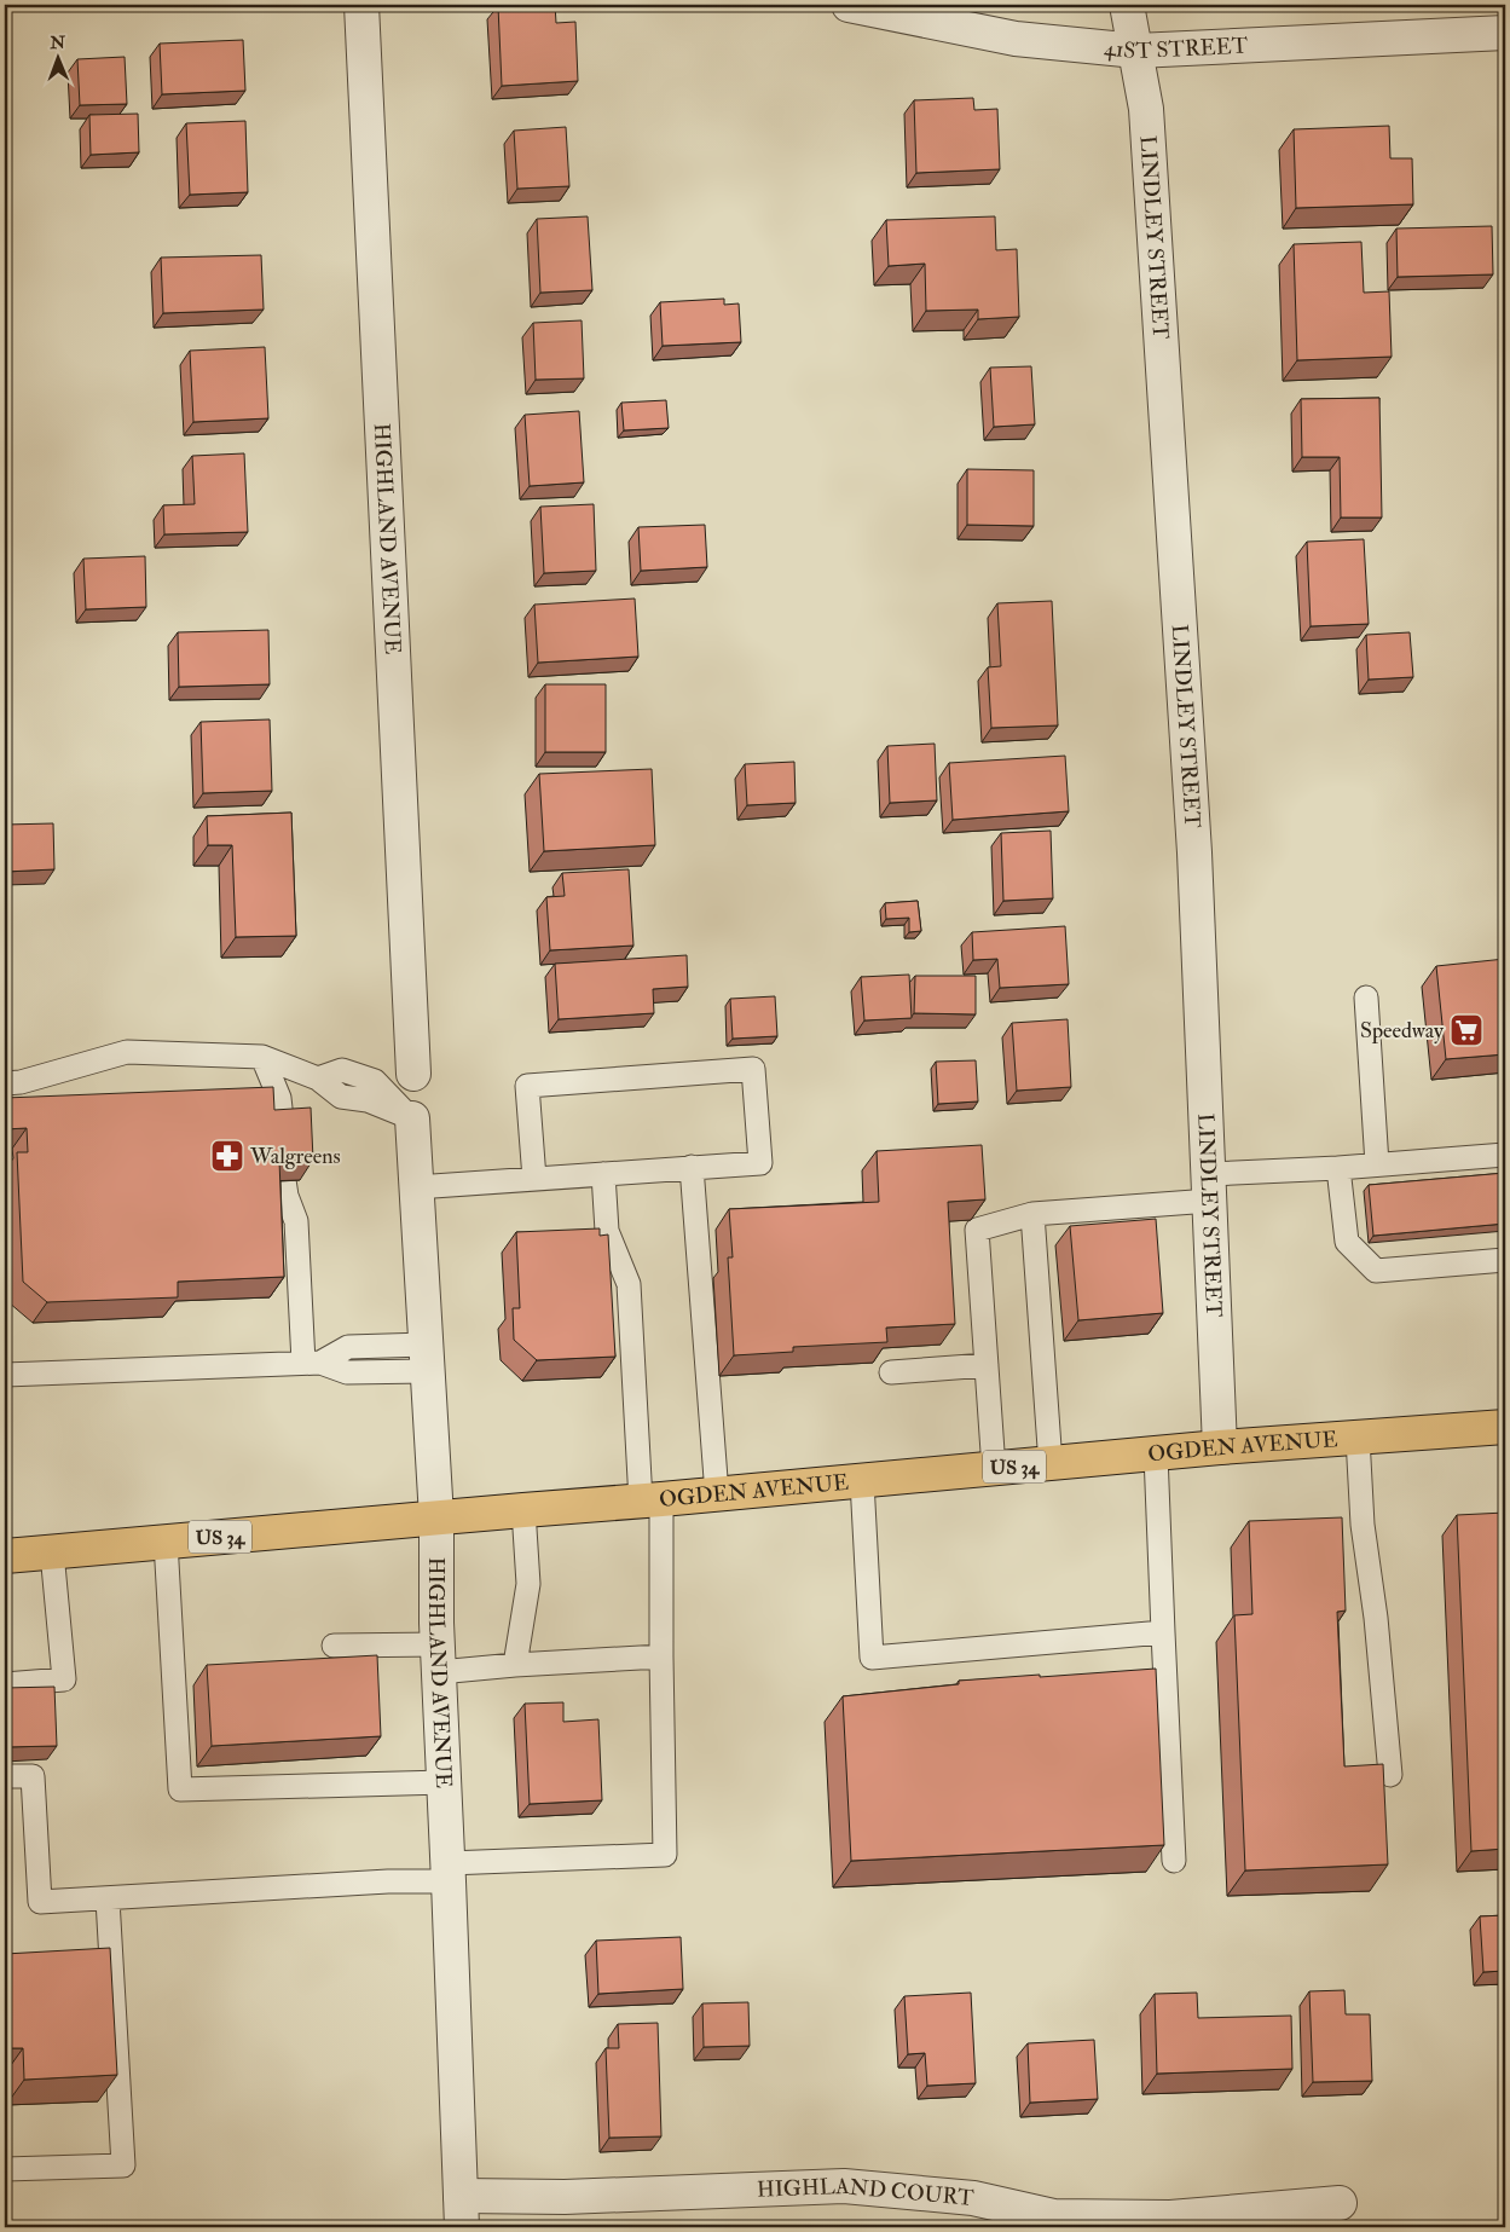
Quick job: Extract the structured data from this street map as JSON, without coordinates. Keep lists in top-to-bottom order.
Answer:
{
  "streets": {
    "main road": ["OGDEN AVENUE", "US 34"],
    "street": [
      "41ST STREET",
      "LINDLEY STREET",
      "HIGHLAND AVENUE",
      "HIGHLAND COURT"
    ]
  },
  "crossings": [
    ["41ST STREET", "LINDLEY STREET"],
    ["LINDLEY STREET", "OGDEN AVENUE"],
    ["HIGHLAND AVENUE", "OGDEN AVENUE"],
    ["HIGHLAND AVENUE", "HIGHLAND COURT"]
  ],
  "places": {
    "supermarket": ["Speedway"],
    "pharmacy": ["Walgreens"]
  },
  "north": "top"
}
